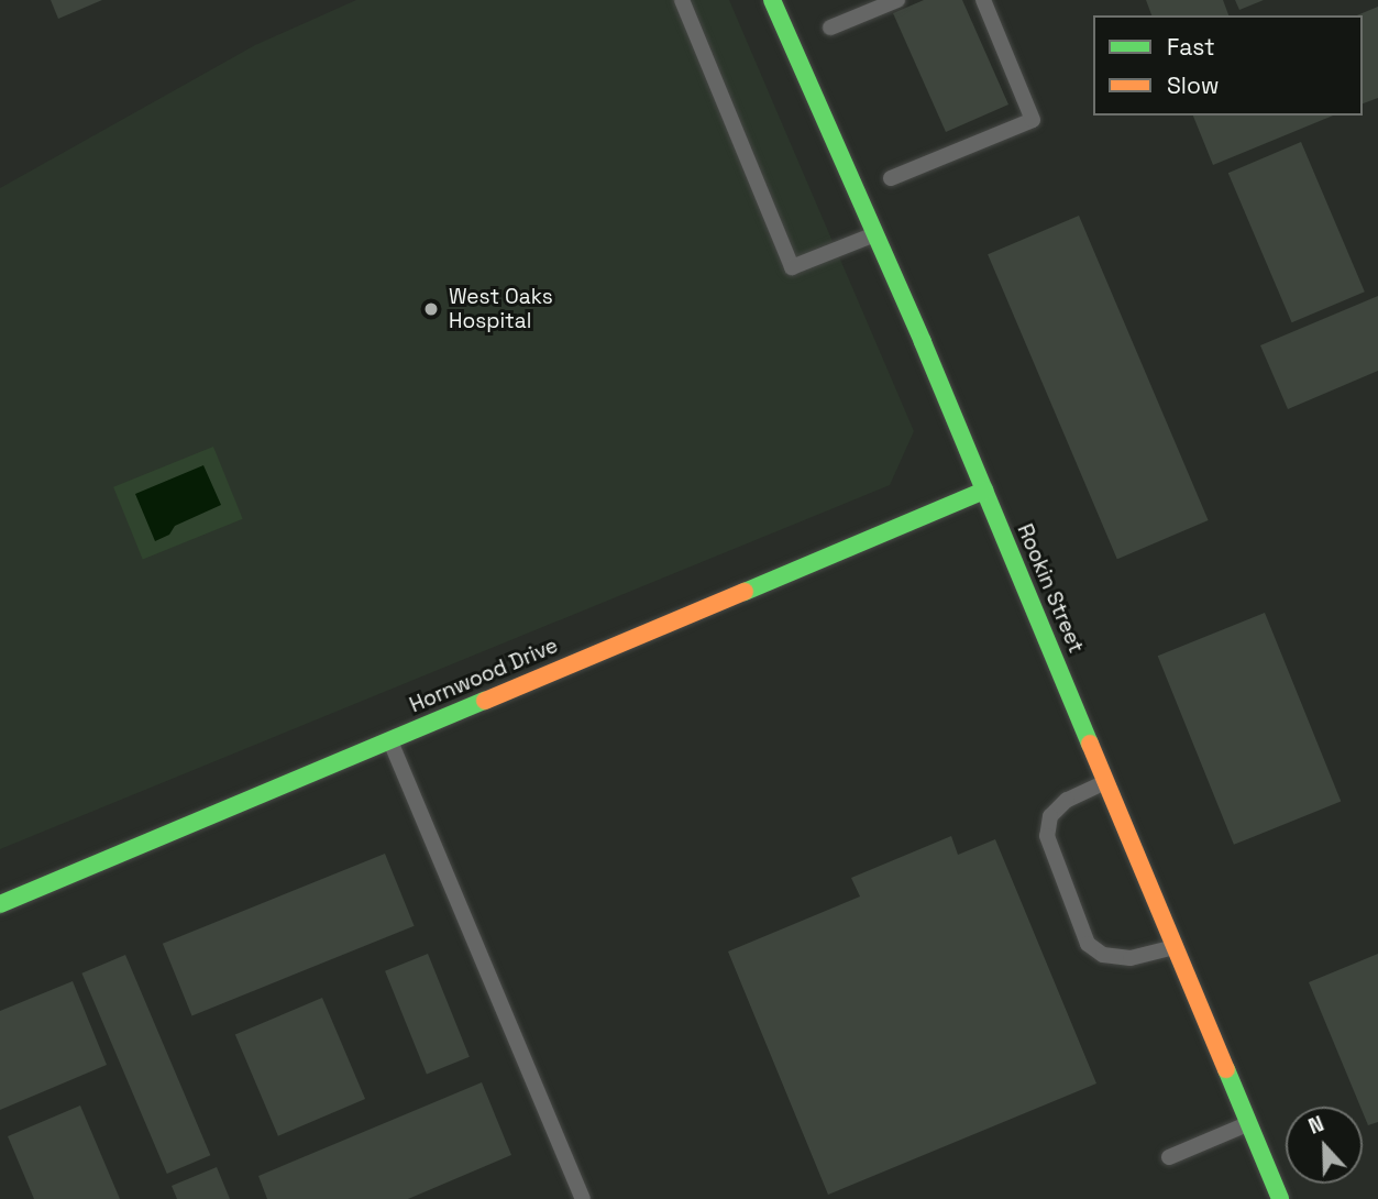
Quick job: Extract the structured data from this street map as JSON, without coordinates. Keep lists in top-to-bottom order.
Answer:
{
  "streets": {
    "street": ["Rookin Street", "Hornwood Drive"]
  },
  "crossings": [
    ["Rookin Street", "Hornwood Drive"]
  ],
  "places": ["West Oaks Hospital"],
  "legend": ["Fast", "Slow"],
  "north": "top"
}
